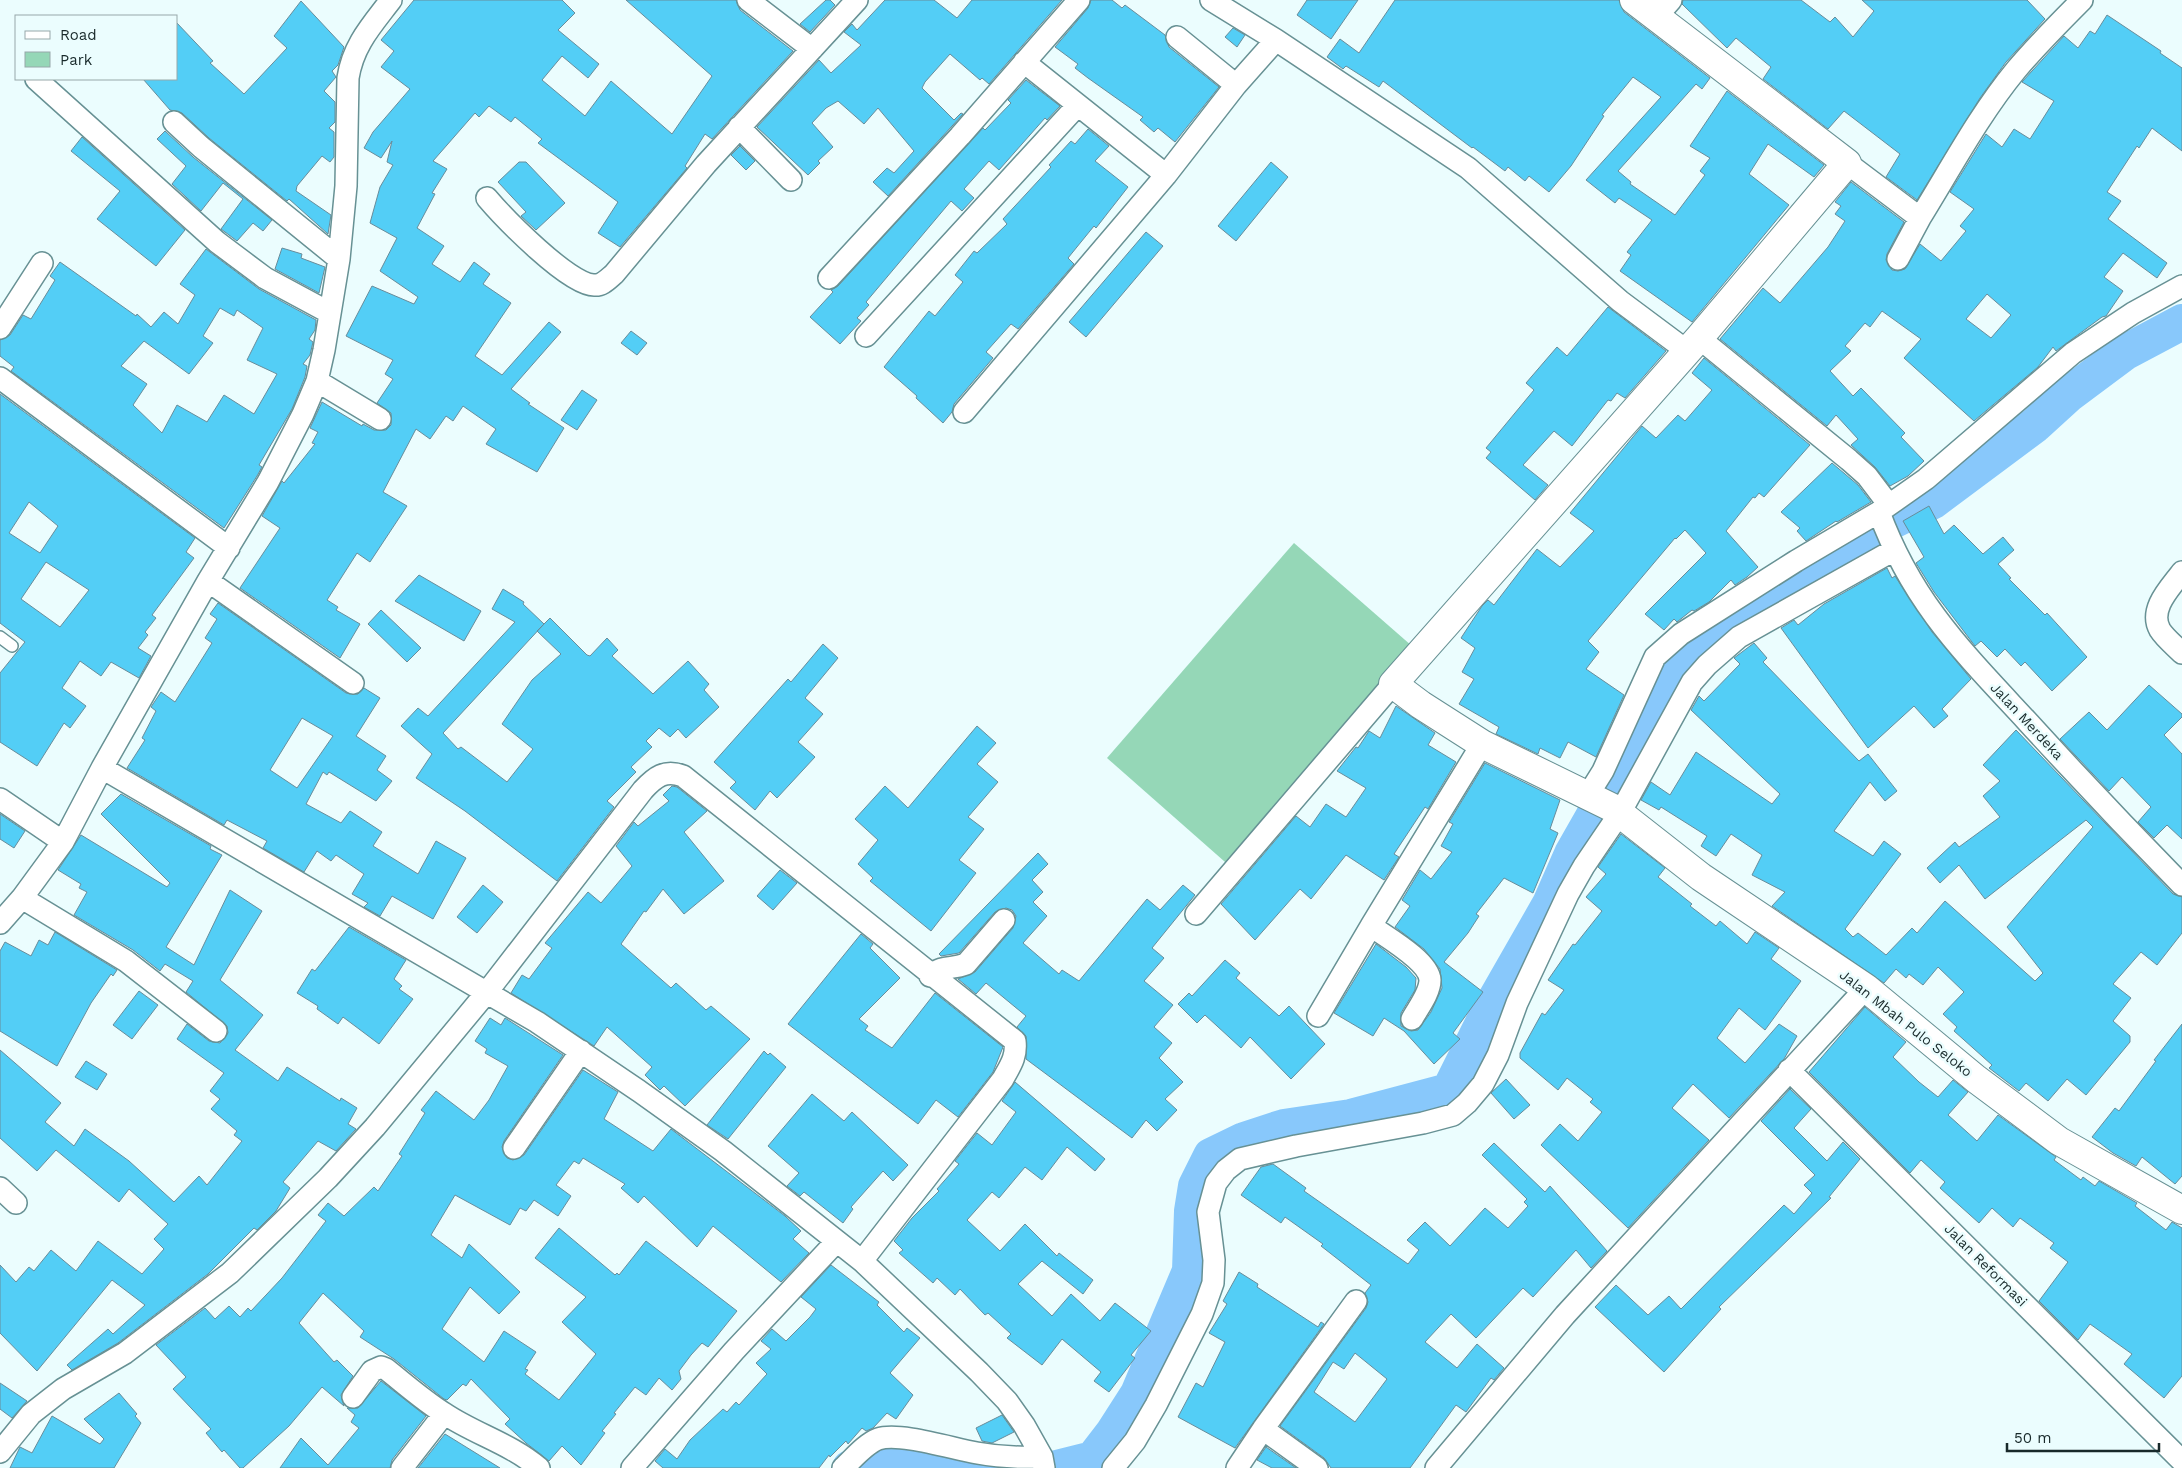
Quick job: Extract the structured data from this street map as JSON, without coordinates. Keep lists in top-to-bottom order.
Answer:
{
  "streets": {
    "street": ["Jalan Merdeka", "Jalan Mbah Pulo Seloko", "Jalan Reformasi"]
  },
  "legend": ["Road", "Park"],
  "scale_bar": "50 m"
}
